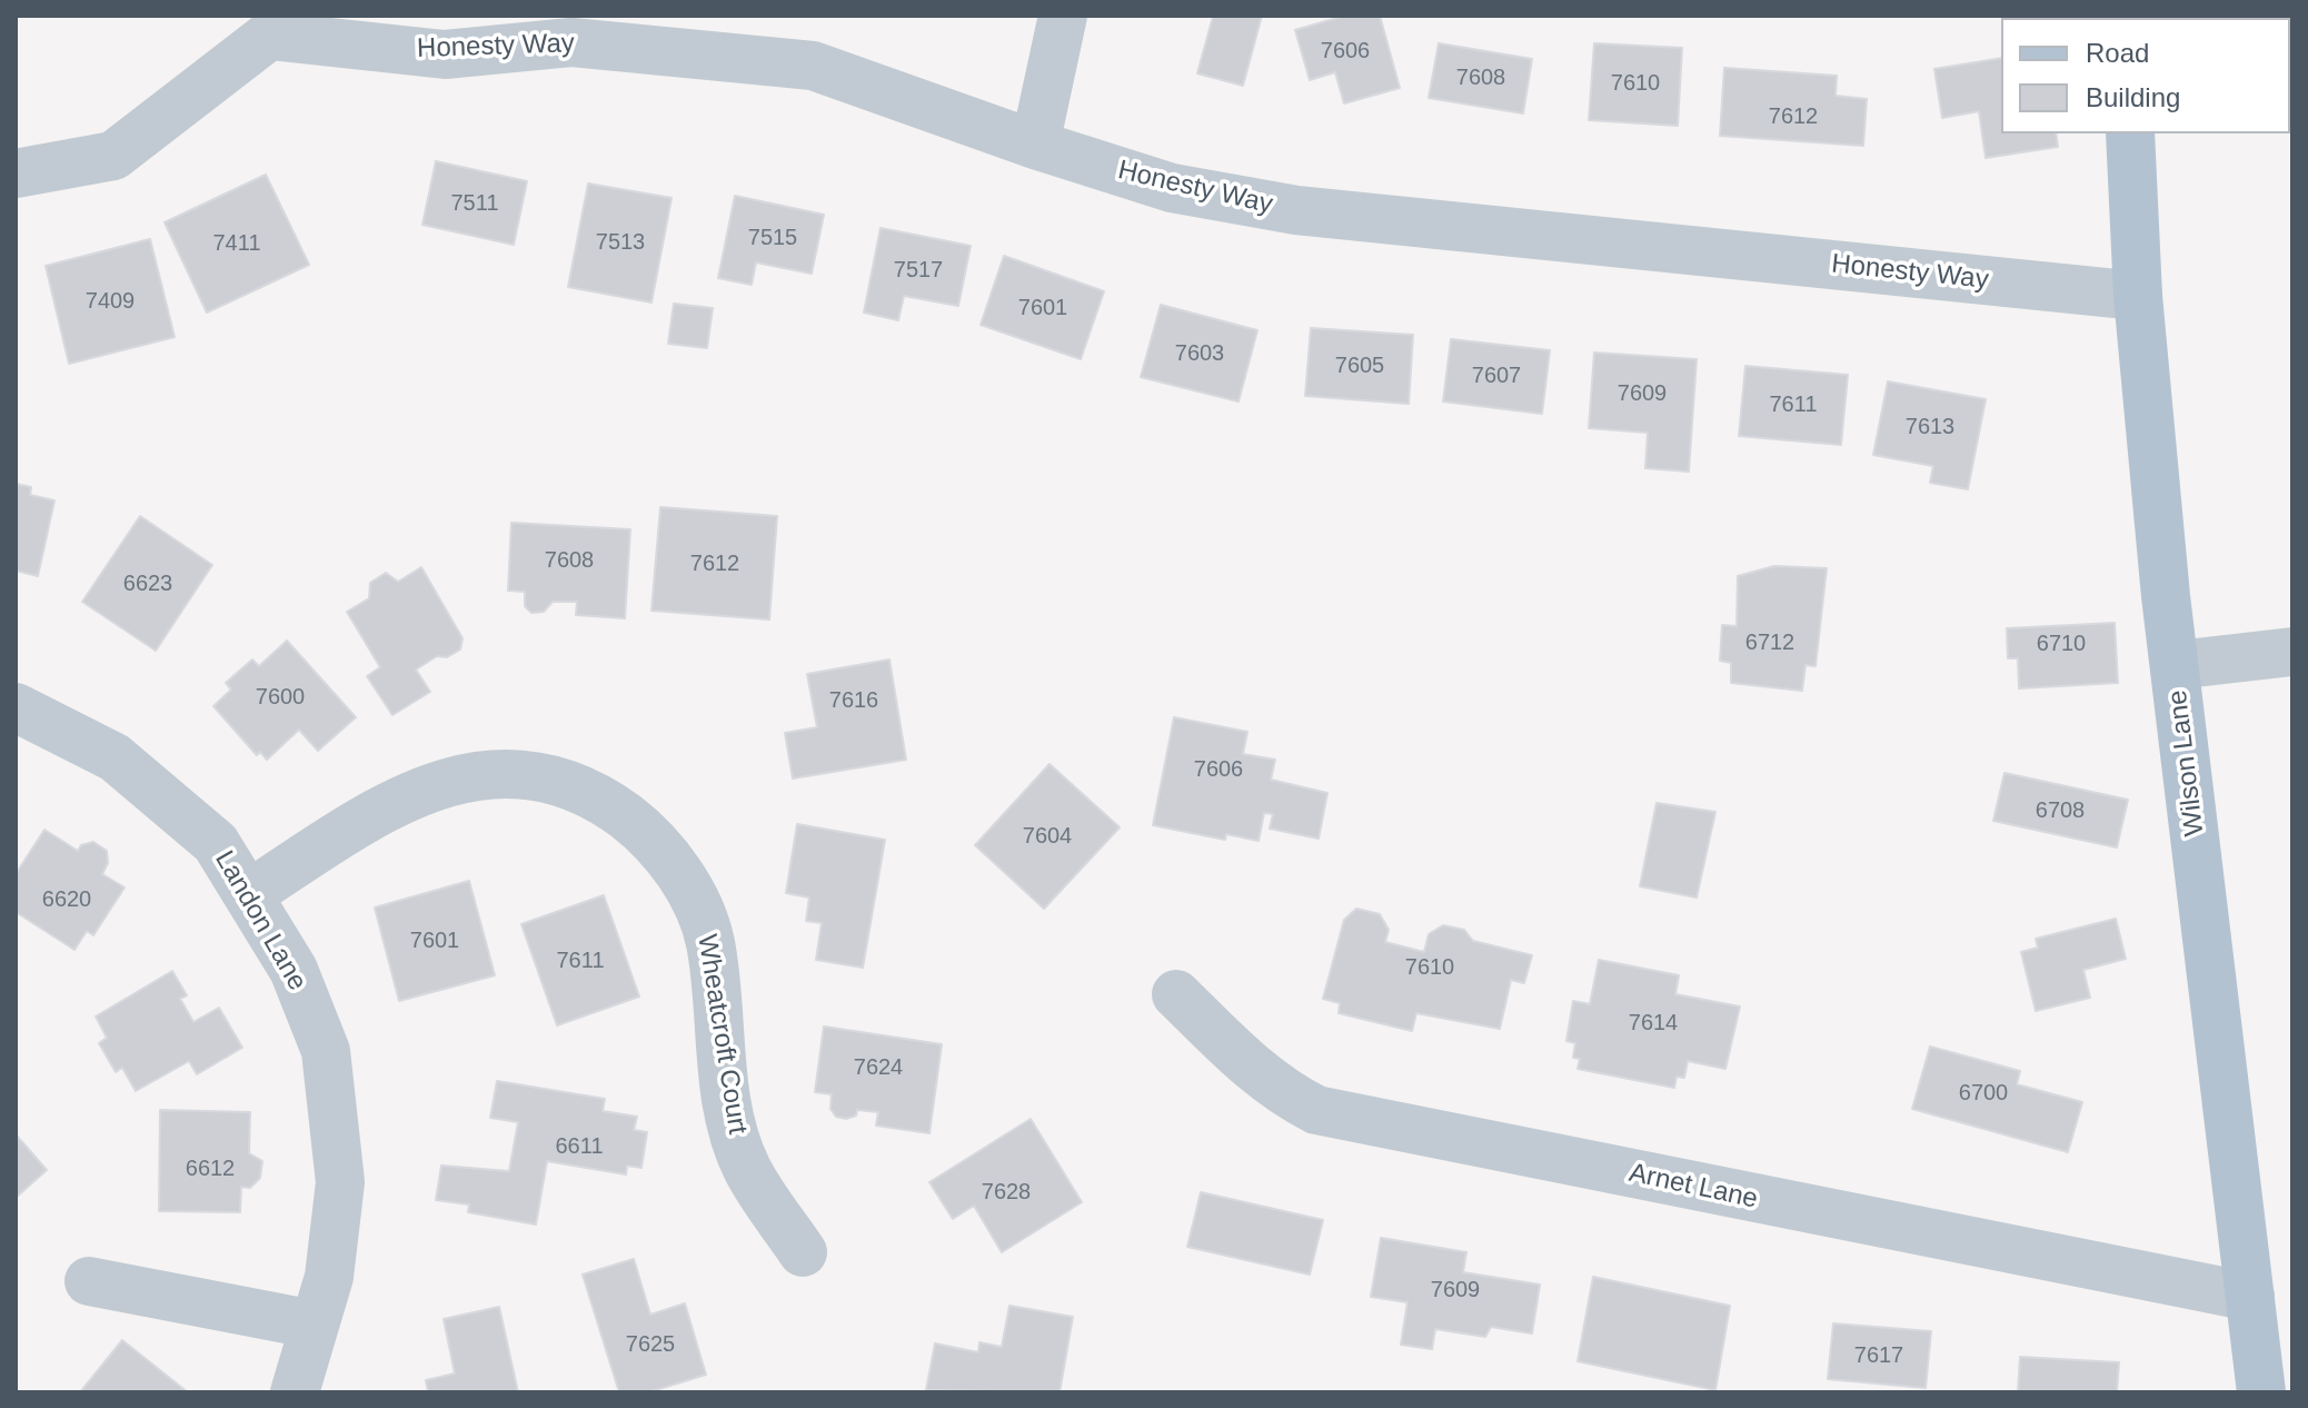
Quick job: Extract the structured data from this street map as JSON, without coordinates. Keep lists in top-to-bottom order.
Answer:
{
  "streets": {
    "main road": ["Wilson Lane"],
    "street": [
      "Honesty Way",
      "Landon Lane",
      "Wheatcroft Court",
      "Arnet Lane"
    ]
  },
  "crossings": [
    ["Honesty Way", "Wilson Lane"],
    ["Wilson Lane", "Arnet Lane"],
    ["Landon Lane", "Wheatcroft Court"]
  ],
  "house_numbers": [
    "7606",
    "7608",
    "7610",
    "7612",
    "7511",
    "7515",
    "7513",
    "7411",
    "7517",
    "7409",
    "7601",
    "7603",
    "7605",
    "7607",
    "7609",
    "7611",
    "7613",
    "7608",
    "7612",
    "6623",
    "6712",
    "6710",
    "7600",
    "7616",
    "7606",
    "6708",
    "7604",
    "6620",
    "7601",
    "7611",
    "7610",
    "7614",
    "7624",
    "6700",
    "6611",
    "6612",
    "7628",
    "7609",
    "7625",
    "7617"
  ],
  "legend": ["Road", "Building"]
}
